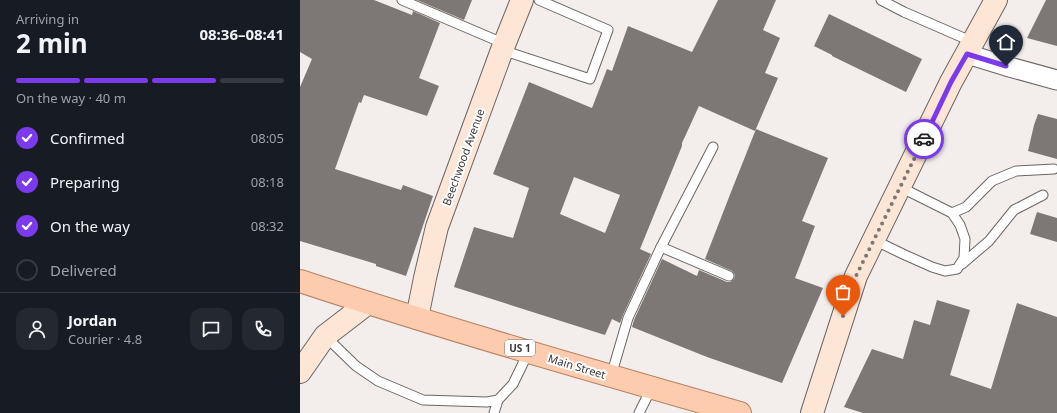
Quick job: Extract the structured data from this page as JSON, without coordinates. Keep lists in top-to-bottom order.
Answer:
{
  "streets": {
    "main road": ["US 1", "Main Street"],
    "street": ["Beechwood Avenue"]
  },
  "crossings": [
    ["Beechwood Avenue", "Main Street"]
  ],
  "page": {
    "heading": ["2 min", "Arriving in", "08:36–08:41"],
    "panel": ["Jordan", "Courier · 4.8"],
    "bar": "On the way · 40 m",
    "list": [
      ["Confirmed", "08:05"],
      ["Preparing", "08:18"],
      ["On the way", "08:32"],
      "Delivered"
    ]
  }
}
